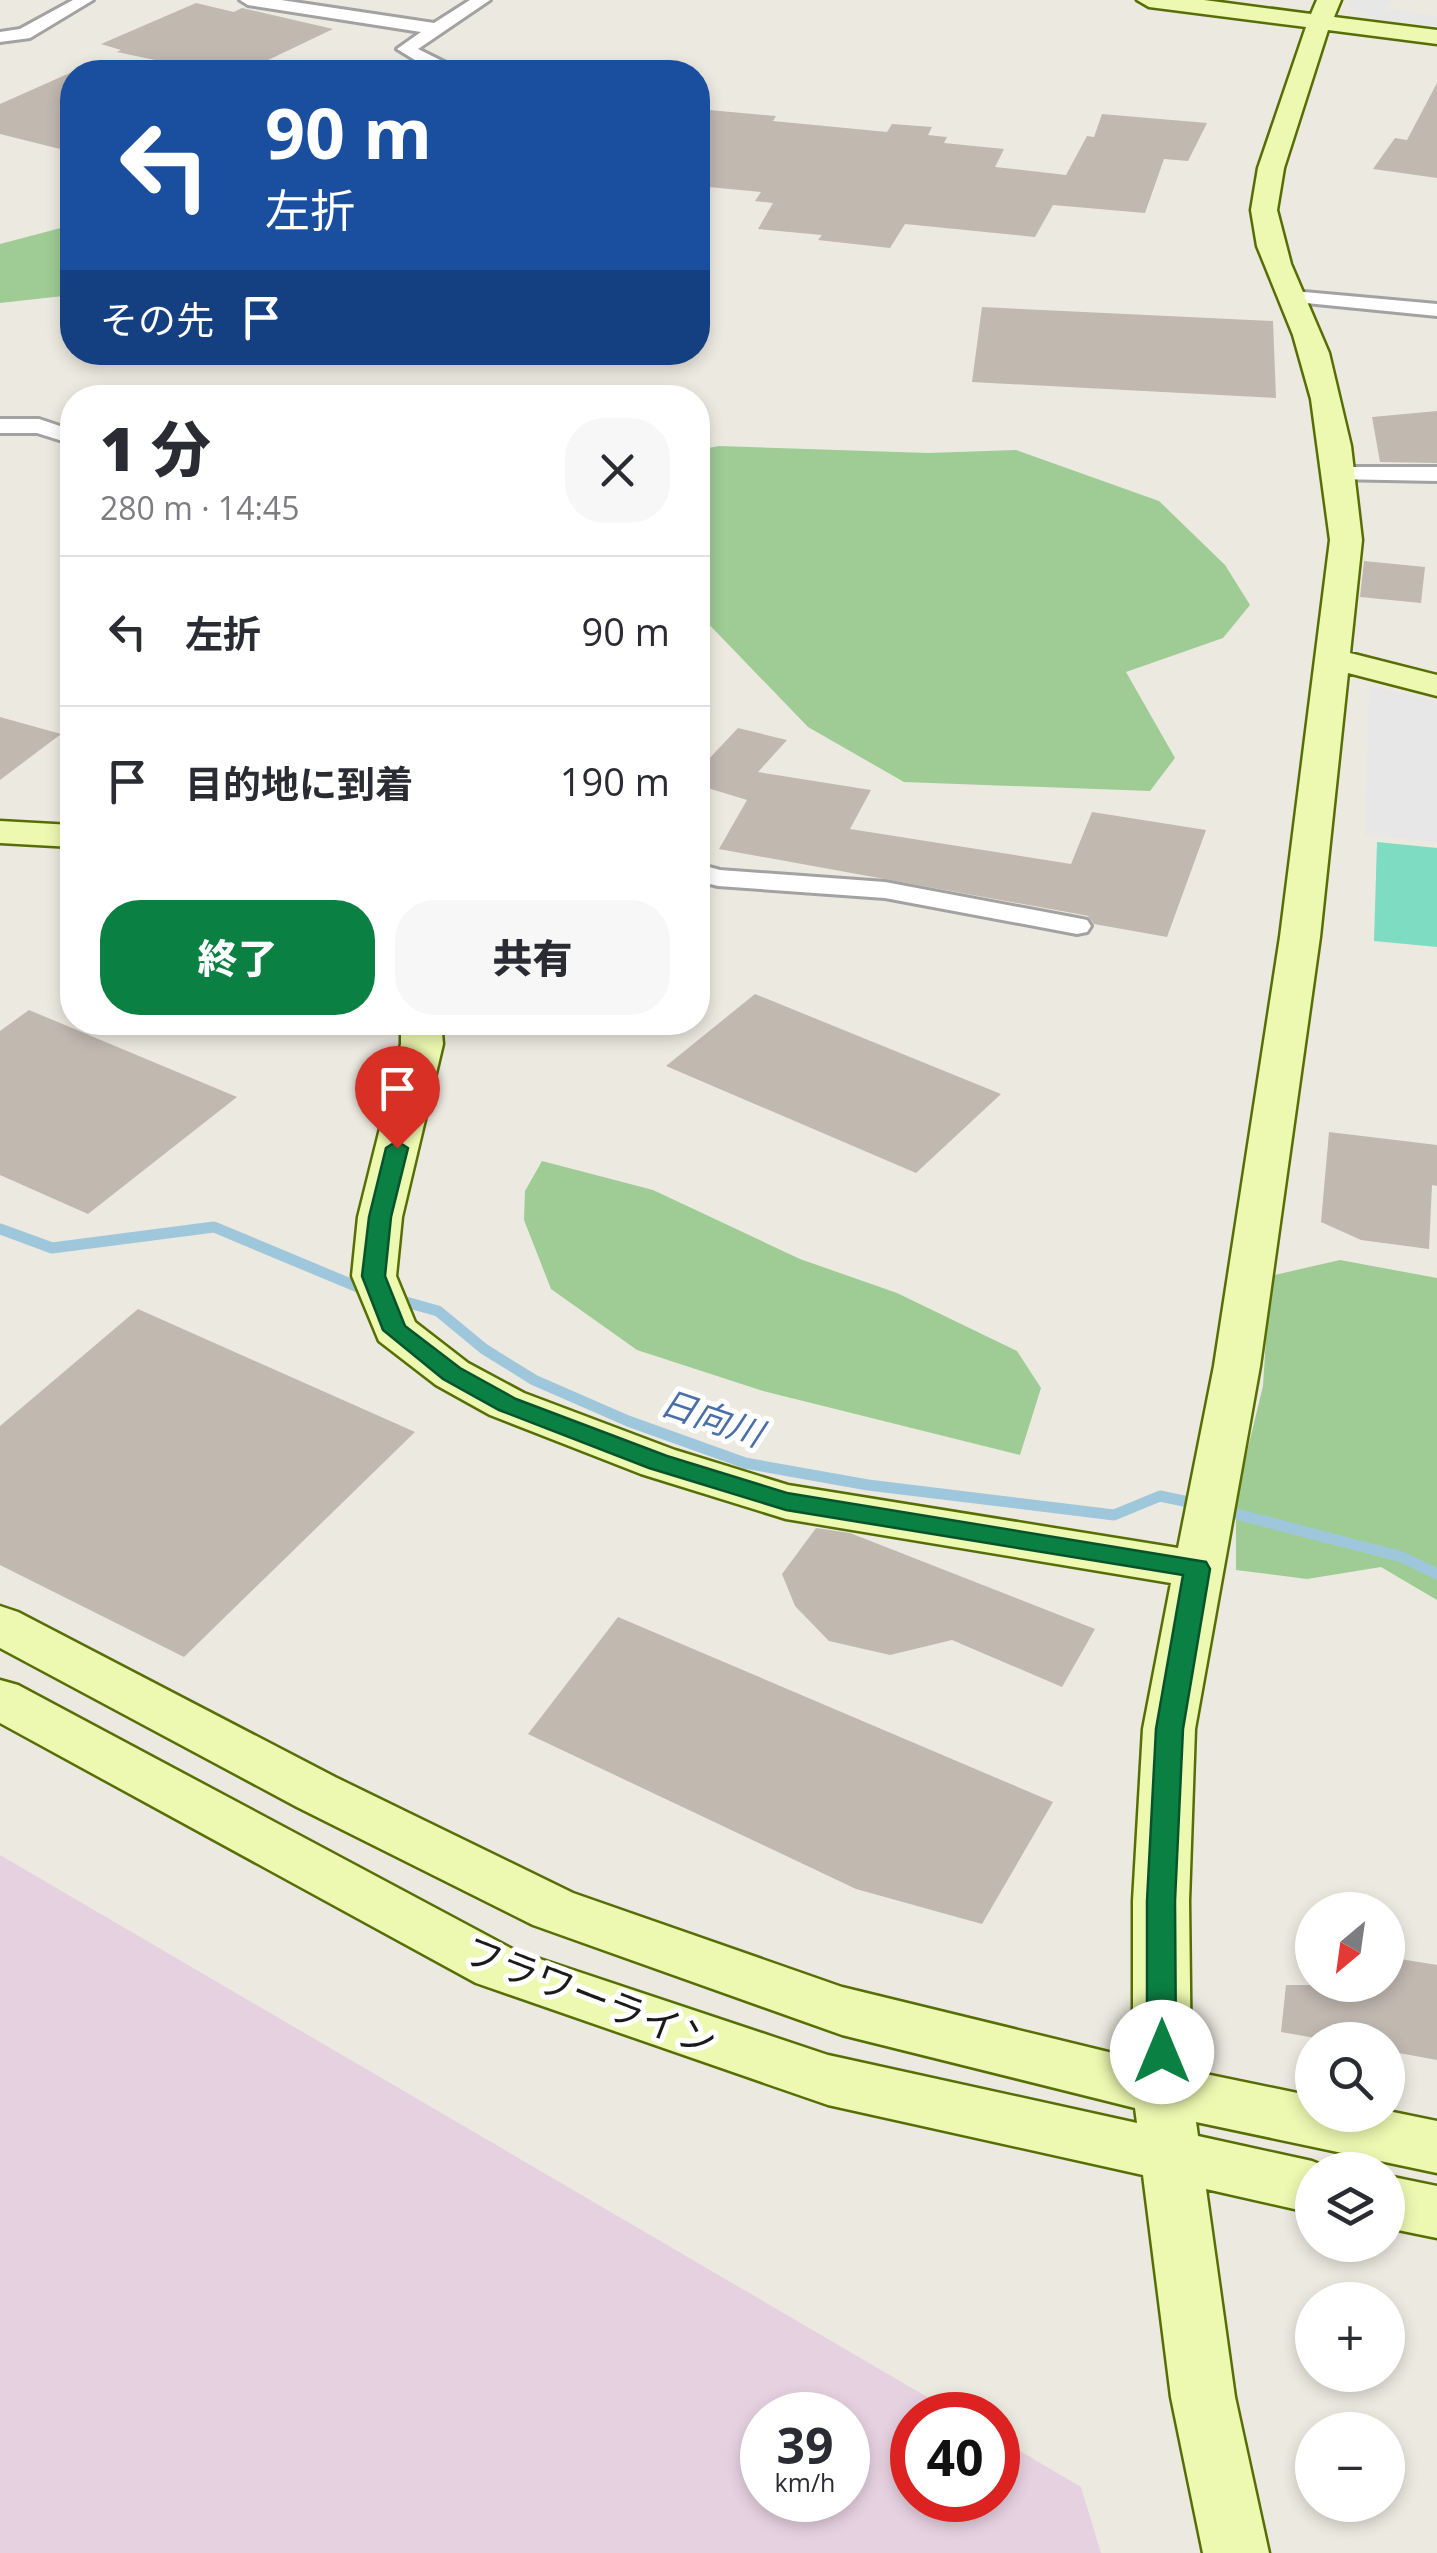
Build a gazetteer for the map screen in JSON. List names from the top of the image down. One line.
{"streets":{"street":["フラワーライン"]},"water":["日向川"],"north":"bottom left","page":{"turn":["90 m","左折"],"then":"その先","heading":["1 分","280 m · 14:45"],"list":[{"name":"左折","value":"90 m"},{"name":"目的地に到着","value":"190 m"}],"buttons":["終了","共有"],"map_buttons":["+","−"],"speed":"39 km/h","limit":"40"}}
